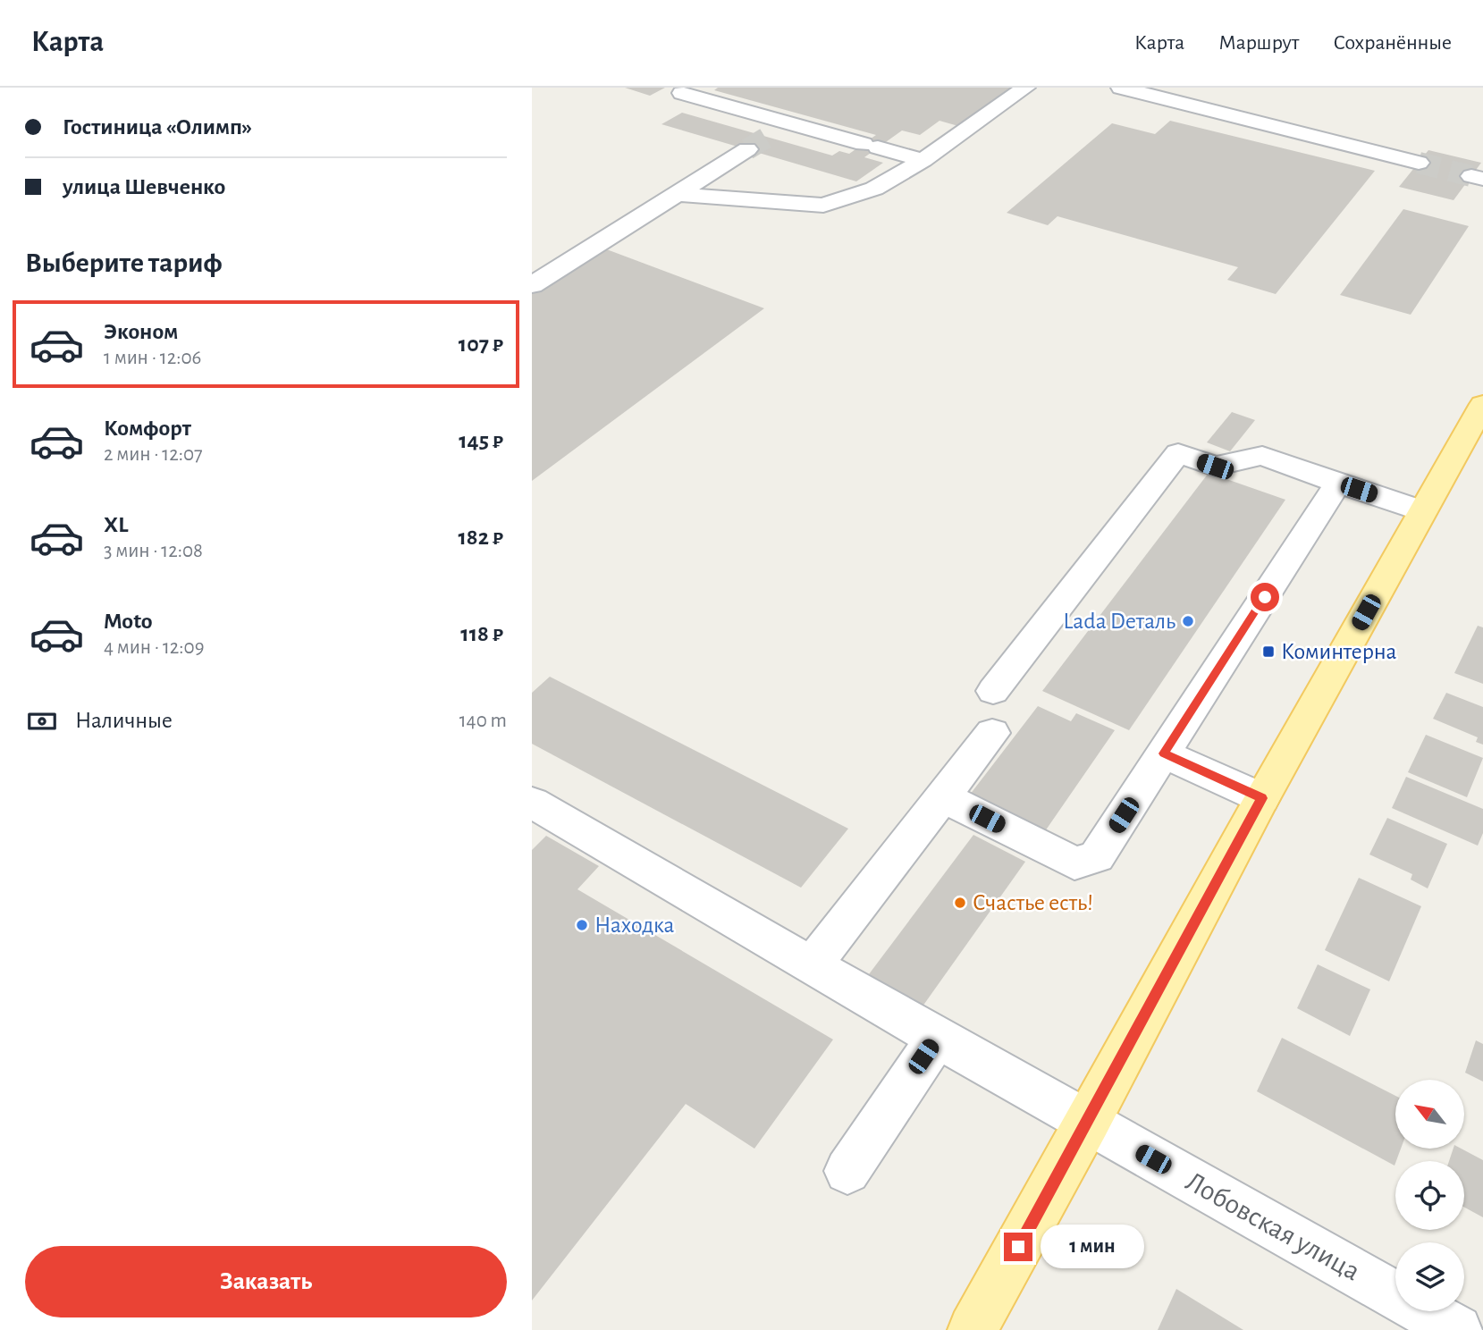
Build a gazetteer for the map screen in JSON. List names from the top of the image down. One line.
{"streets":{"street":["Лобовская улица"]},"places":{"other":["Lada Dеталь","Счастье есть!","Находка"],"transit":["Коминтерна"]},"north":"top left","page":{"header":"Карта","nav":["Карта","Маршрут","Сохранённые"],"banner":["Гостиница «Олимп»","улица Шевченко"],"heading":"Выберите тариф","list":[{"name":"Эконом","note":"1 мин · 12:06","value":"107 ₽"},{"name":"Комфорт","note":"2 мин · 12:07","value":"145 ₽"},{"name":"XL","note":"3 мин · 12:08","value":"182 ₽"},{"name":"Moto","note":"4 мин · 12:09","value":"118 ₽"}],"pay":["Наличные","140 m"],"bubble":"1 мин","buttons":"Заказать"}}
